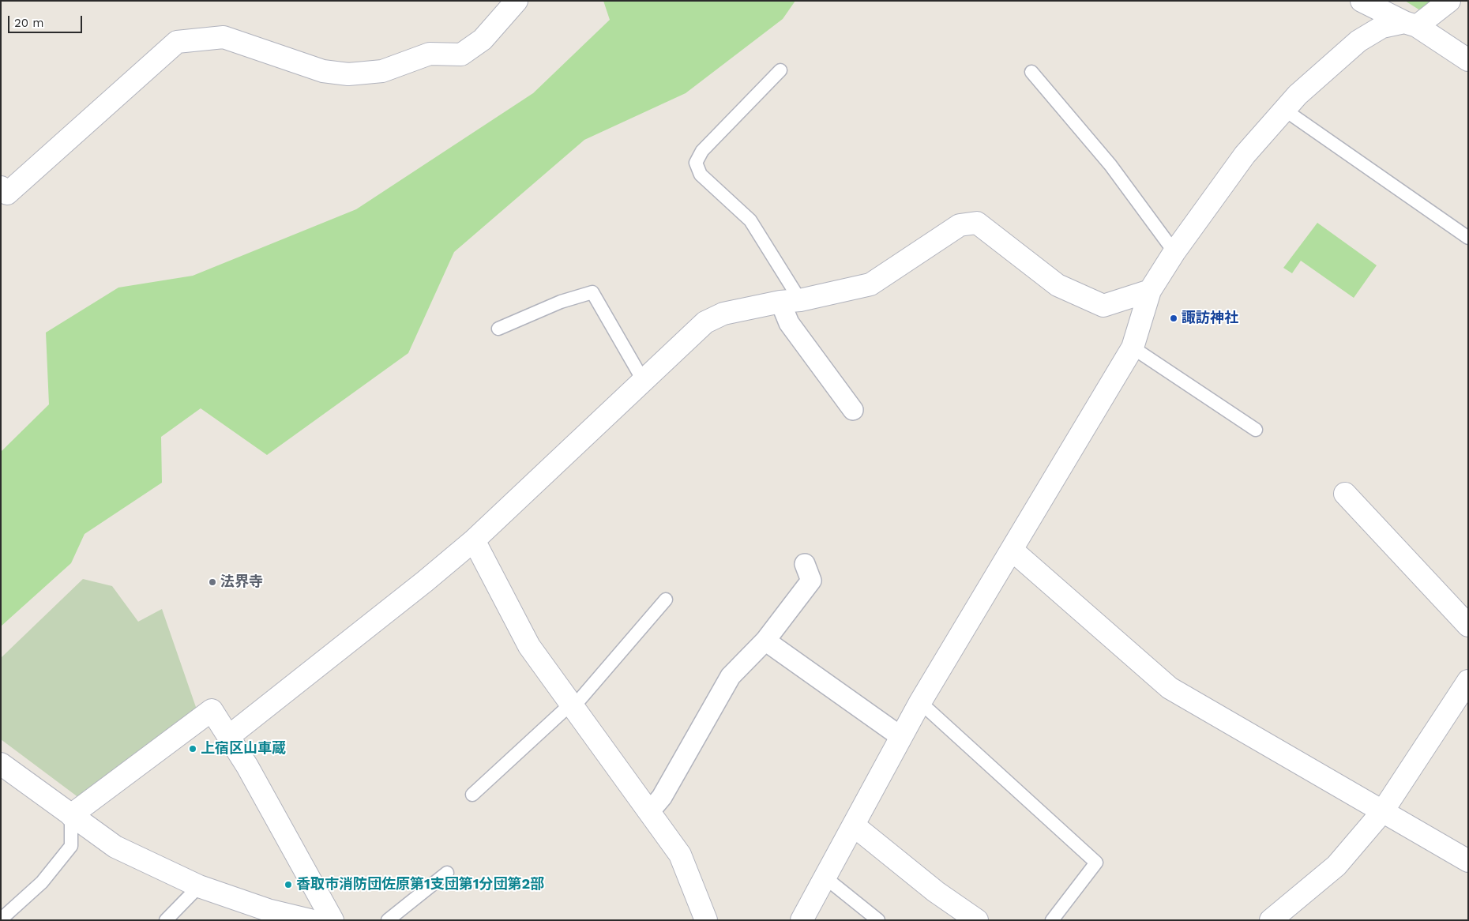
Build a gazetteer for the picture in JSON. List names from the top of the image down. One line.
{"places":["諏訪神社","法界寺","上宿区山車蔵","香取市消防団佐原第1支団第1分団第2部"],"scale_bar":"20 m"}
